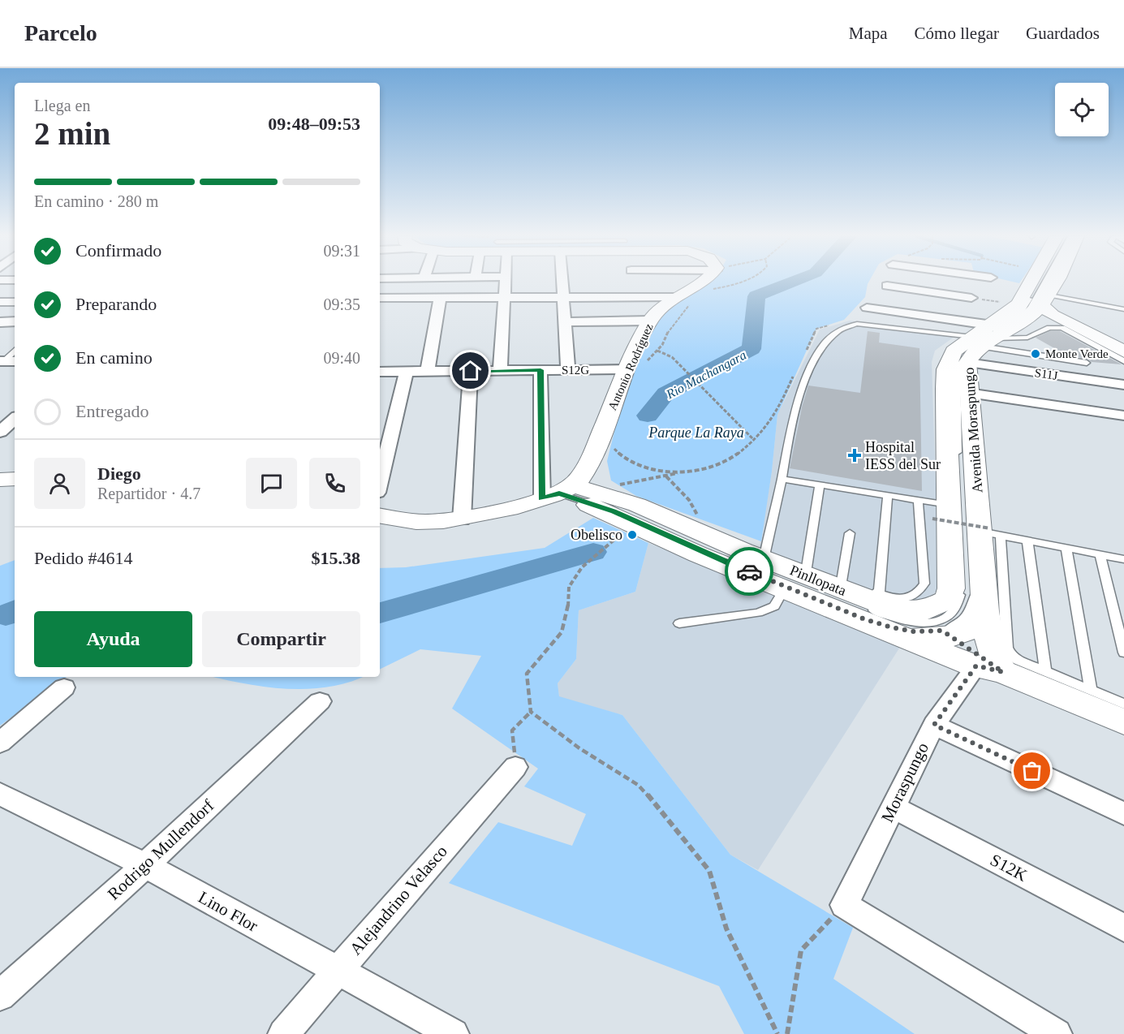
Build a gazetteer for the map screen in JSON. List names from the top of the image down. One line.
{"streets":{"street":["Antonio Rodríguez","S12G","S11J","Avenida Moraspungo","Pinllopata","Moraspungo","Rodrigo Mullendorf","S12K","Alejandrino Velasco","Lino Flor"]},"crossings":[["Antonio Rodríguez","S12G"],["Antonio Rodríguez","Pinllopata"],["S11J","Avenida Moraspungo"],["Avenida Moraspungo","Pinllopata"],["Avenida Moraspungo","Moraspungo"],["Pinllopata","Moraspungo"],["Moraspungo","S12K"],["Rodrigo Mullendorf","Lino Flor"],["Alejandrino Velasco","Lino Flor"]],"water":["Rio Machangara"],"parks":["Parque La Raya"],"places":{"other":["Monte Verde","Obelisco"],"health":["Hospital IESS del Sur"]},"page":{"header":"Parcelo","nav":["Mapa","Cómo llegar","Guardados"],"heading":["2 min","Llega en","09:48–09:53"],"panel":["Diego","Repartidor · 4.7","Pedido #4614","$15.38"],"bar":"En camino · 280 m","list":[["Confirmado","09:31"],["Preparando","09:35"],["En camino","09:40"],"Entregado"],"buttons":["Ayuda","Compartir"]}}
